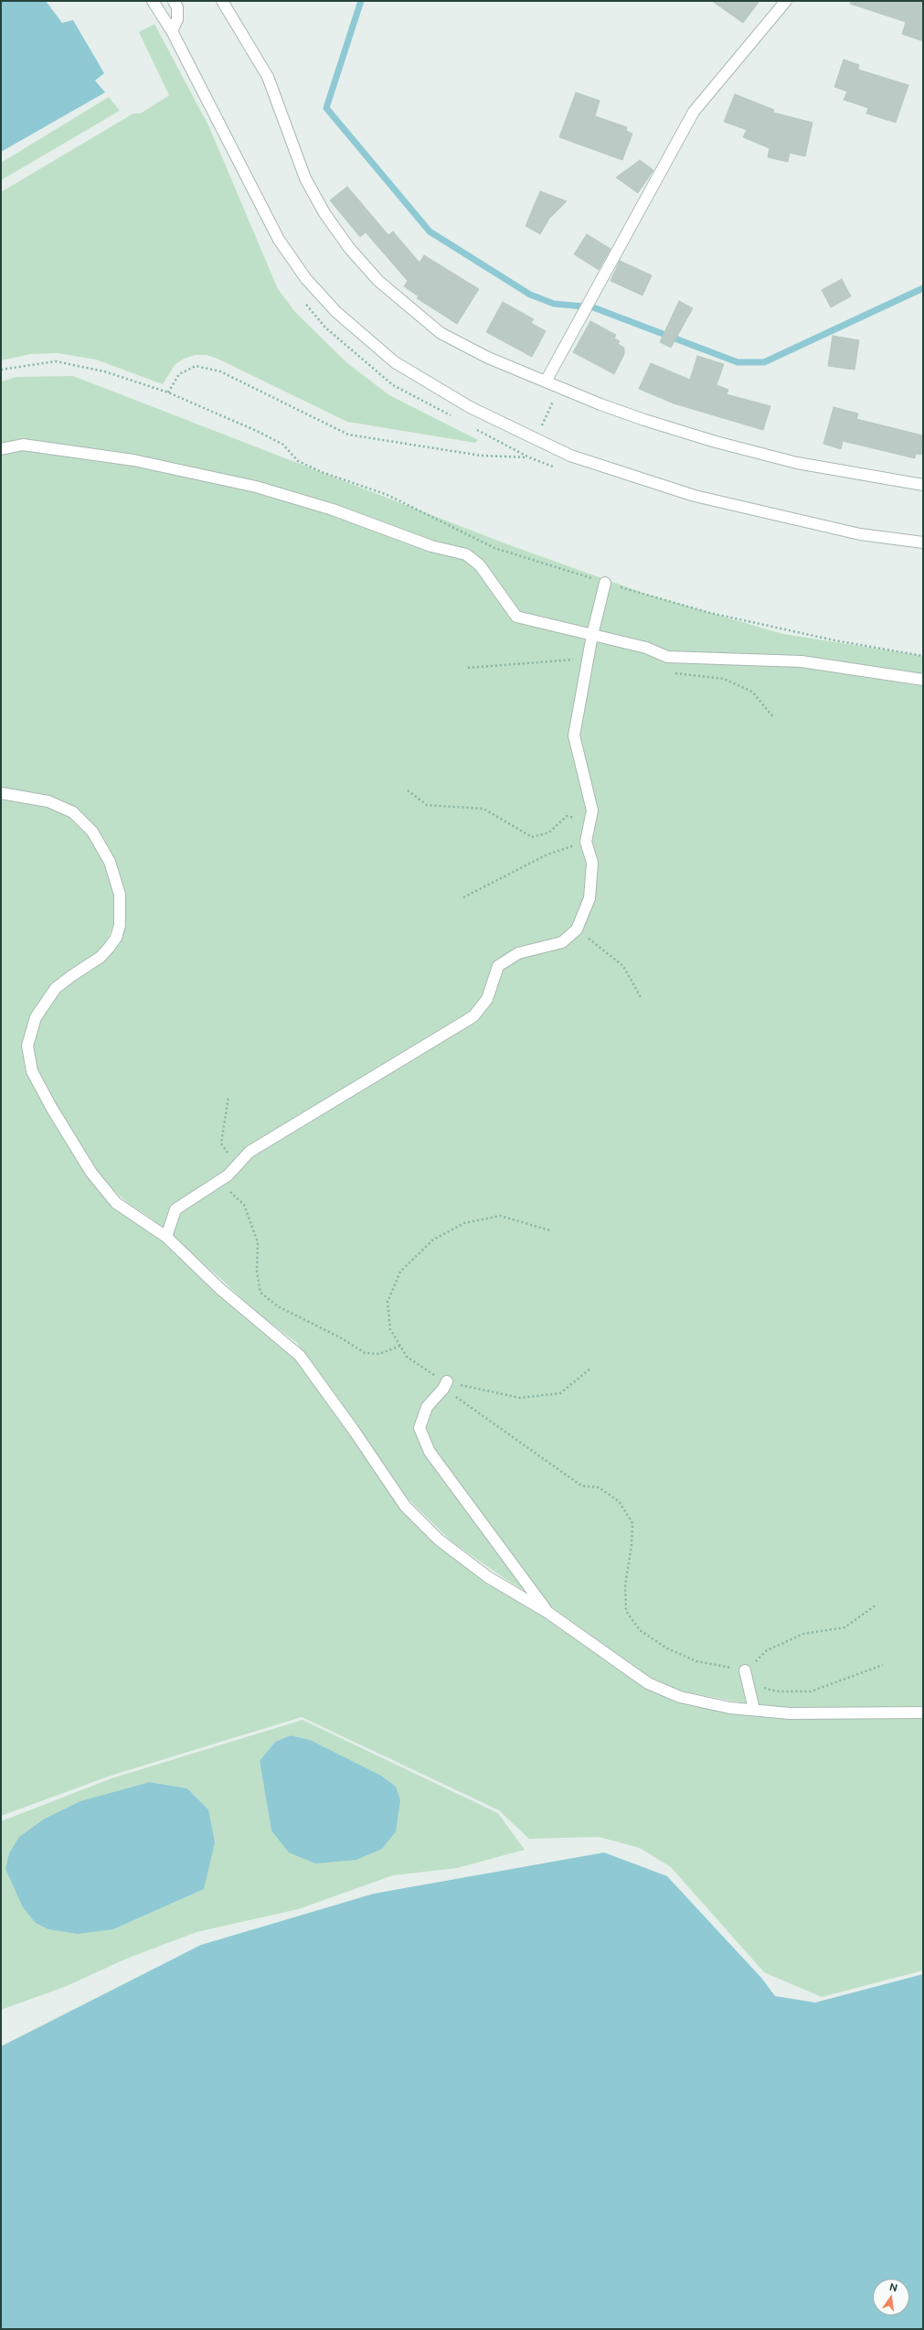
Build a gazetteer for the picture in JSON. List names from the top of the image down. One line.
{"north":"top"}
